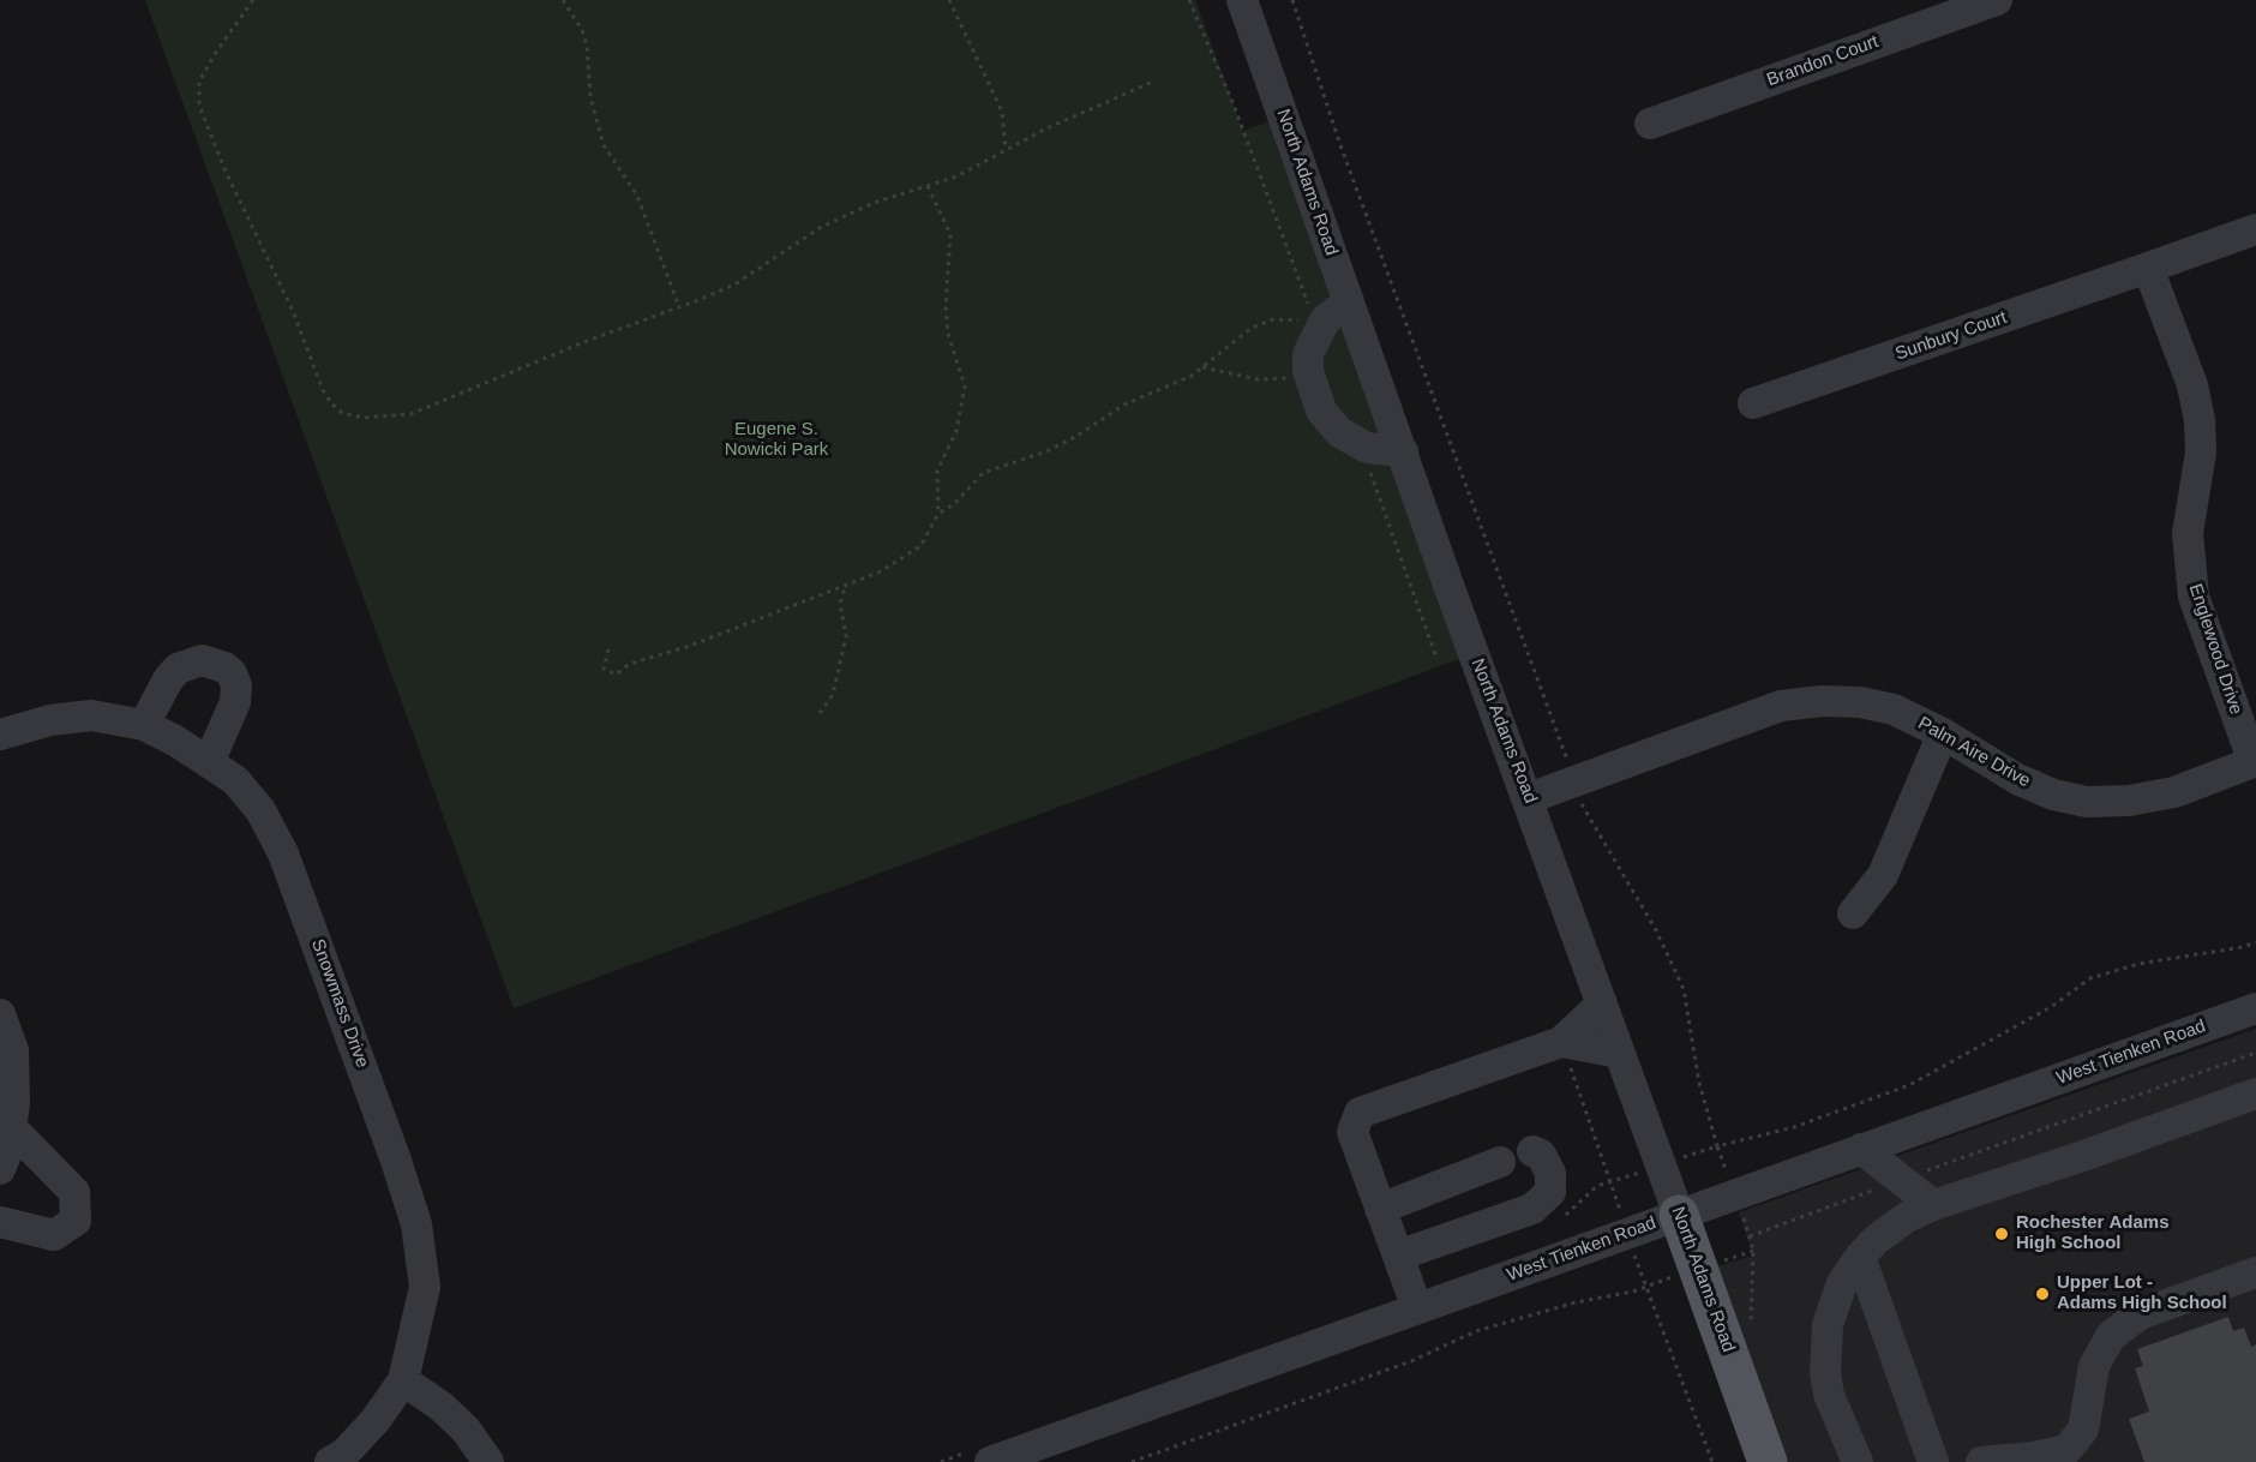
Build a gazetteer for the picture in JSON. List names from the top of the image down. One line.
{"streets":{"main road":["North Adams Road"],"street":["Brandon Court","Sunbury Court","Englewood Drive","Palm Aire Drive","Snowmass Drive","West Tienken Road"]},"crossings":[["North Adams Road","Palm Aire Drive"],["North Adams Road","West Tienken Road"],["Sunbury Court","Englewood Drive"],["Englewood Drive","Palm Aire Drive"]],"parks":["Eugene S. Nowicki Park"],"places":["Rochester Adams High School","Upper Lot - Adams High School"]}
